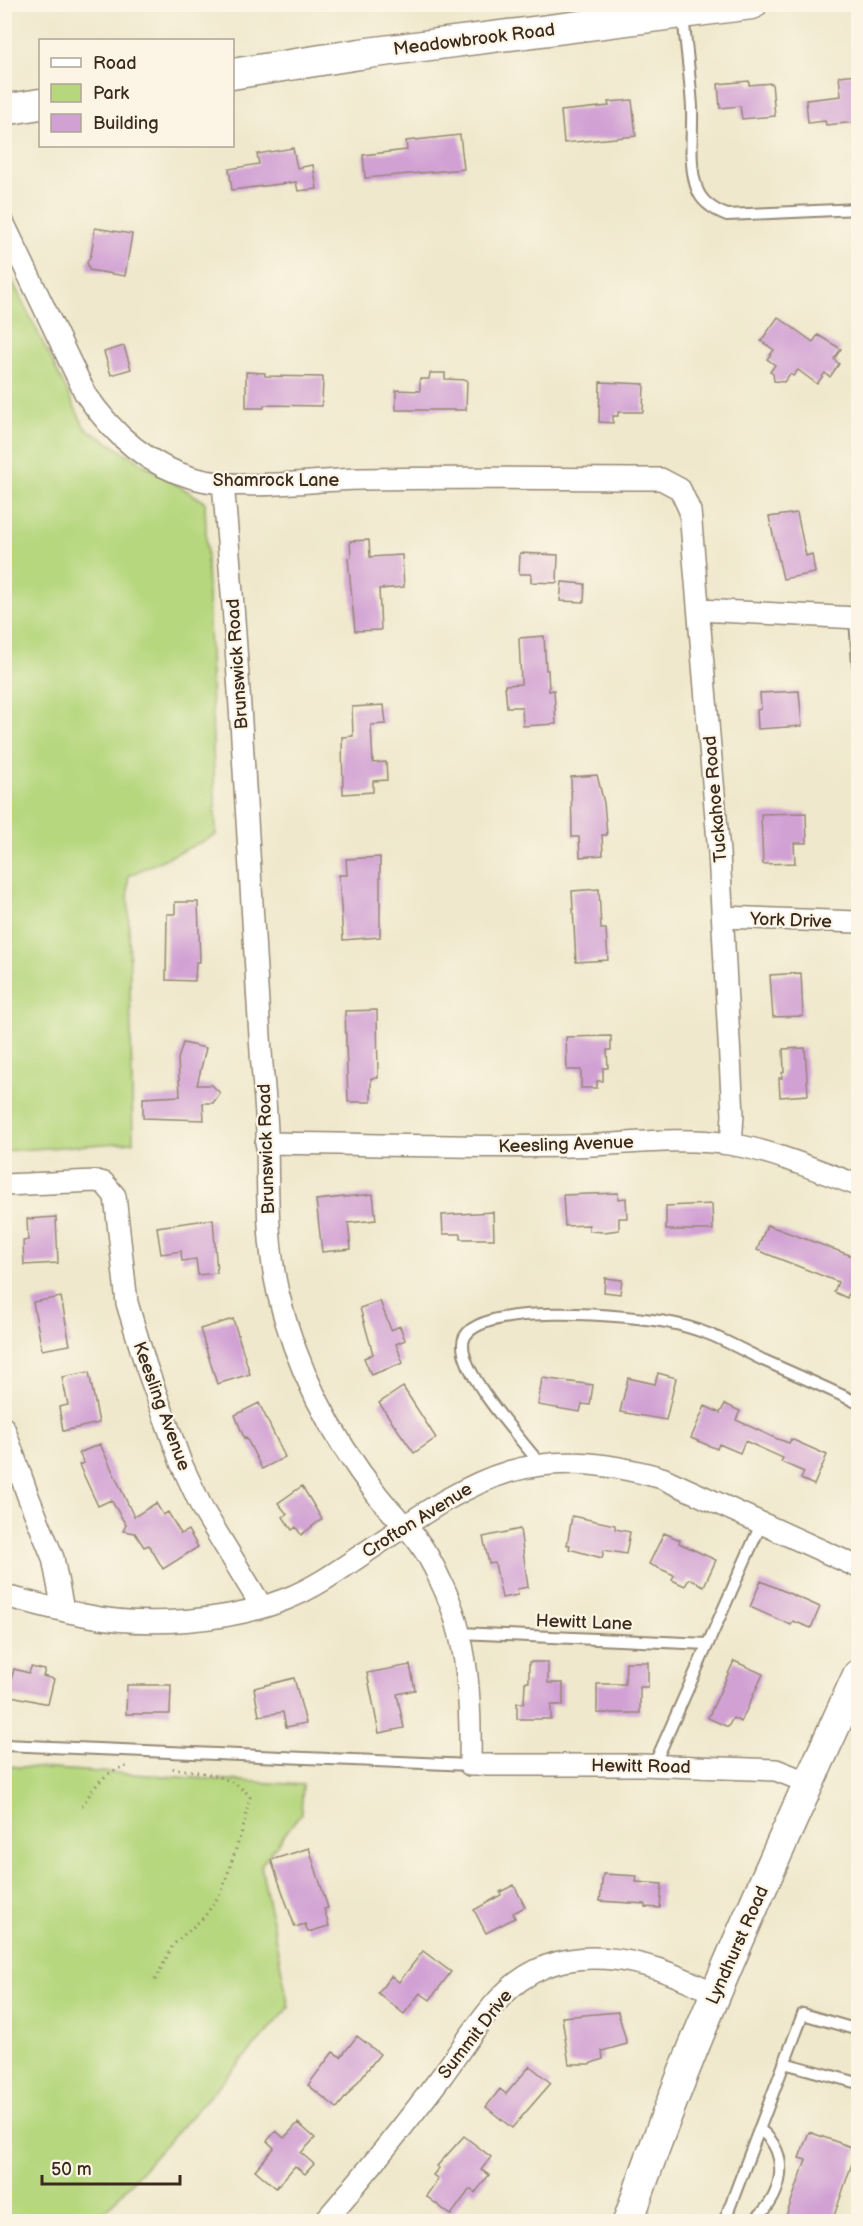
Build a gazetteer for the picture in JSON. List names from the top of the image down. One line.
{"streets":{"main road":["Meadowbrook Road","Lyndhurst Road"],"street":["Shamrock Lane","Brunswick Road","Tuckahoe Road","York Drive","Keesling Avenue","Crofton Avenue","Hewitt Road","Summit Drive"],"lane":["Hewitt Lane"]},"crossings":[["Shamrock Lane","Brunswick Road"],["Shamrock Lane","Tuckahoe Road"],["Brunswick Road","Keesling Avenue"],["Brunswick Road","Crofton Avenue"],["Brunswick Road","Hewitt Lane"],["Brunswick Road","Hewitt Road"],["Tuckahoe Road","York Drive"],["Tuckahoe Road","Keesling Avenue"],["Keesling Avenue","Crofton Avenue"],["Hewitt Road","Lyndhurst Road"],["Lyndhurst Road","Summit Drive"]],"legend":["Road","Park","Building"],"scale_bar":"50 m"}
